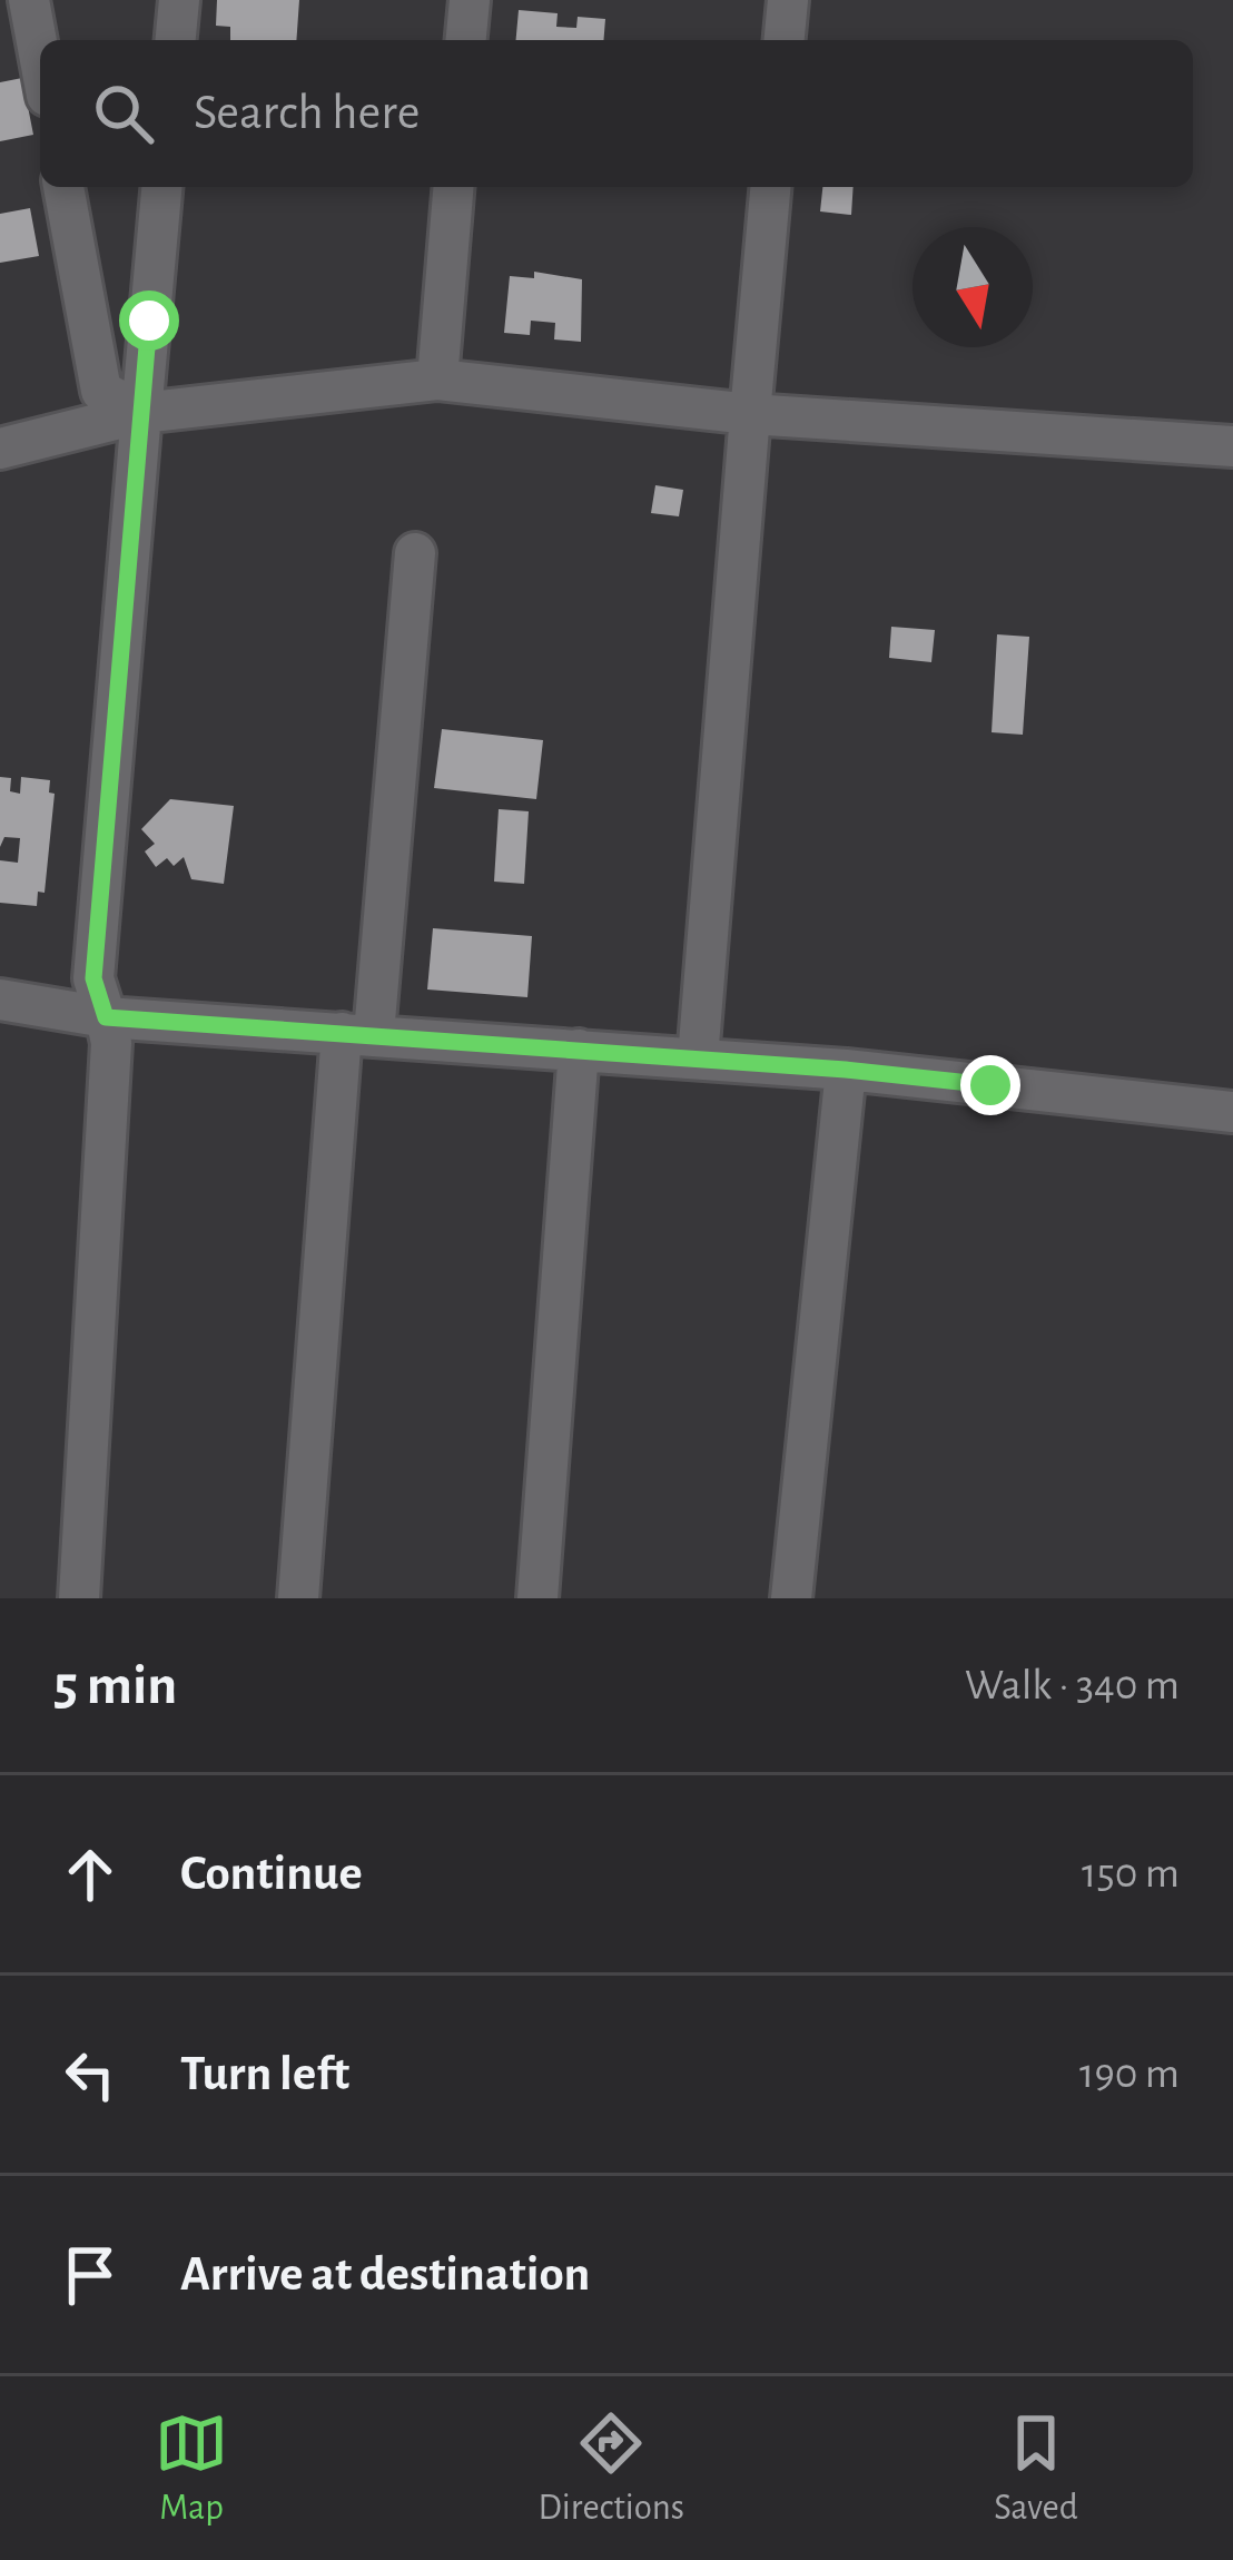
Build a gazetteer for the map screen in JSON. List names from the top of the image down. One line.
{"north":"bottom","page":{"search":"Search here","heading":["5 min","Walk · 340 m"],"list":[["Continue","150 m"],["Turn left","190 m"],"Arrive at destination"],"nav":["Map","Directions","Saved"]}}
